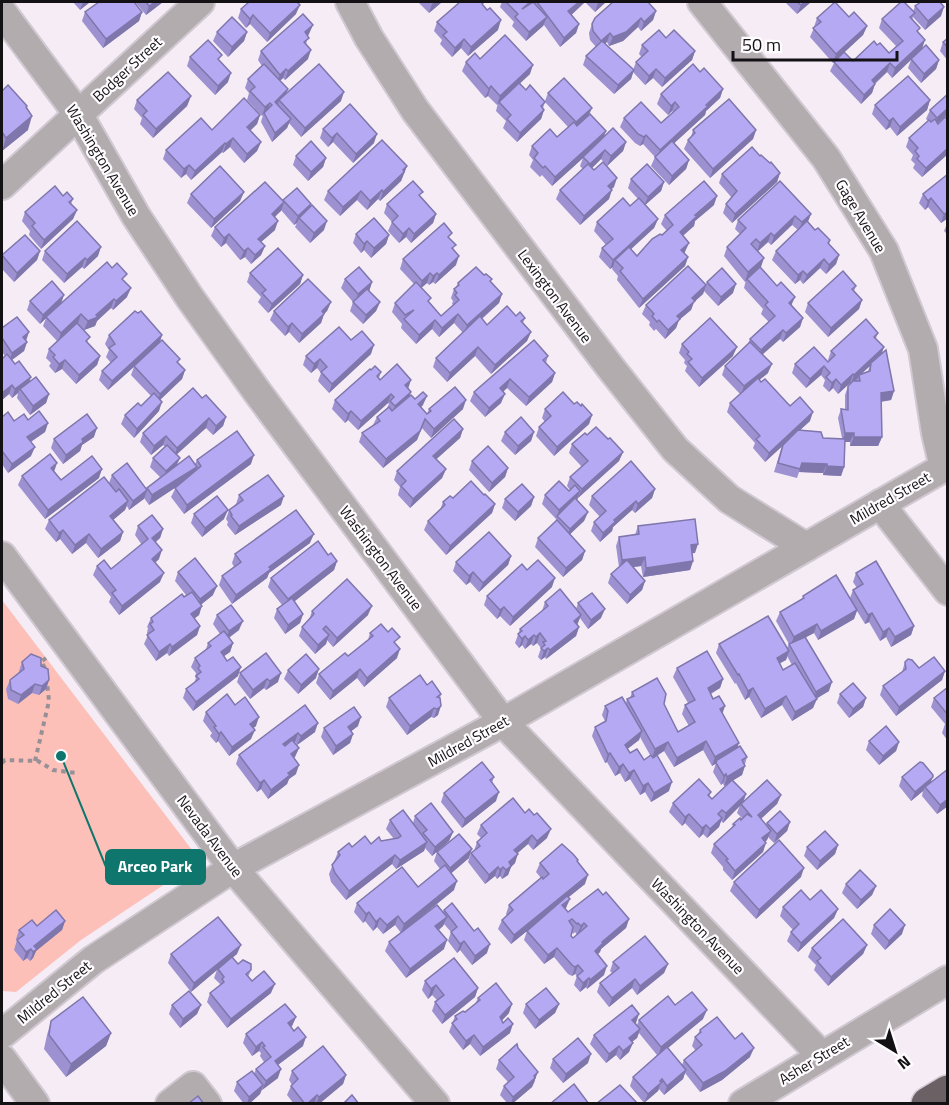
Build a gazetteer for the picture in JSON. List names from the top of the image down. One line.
{"streets":{"street":["Bodger Street","Washington Avenue","Gage Avenue","Lexington Avenue","Mildred Street","Nevada Avenue","Asher Street"]},"crossings":[["Bodger Street","Washington Avenue"],["Washington Avenue","Mildred Street"],["Washington Avenue","Asher Street"],["Gage Avenue","Mildred Street"],["Lexington Avenue","Mildred Street"],["Mildred Street","Nevada Avenue"]],"places":["Arceo Park"],"scale_bar":"50 m","north":"bottom right"}
